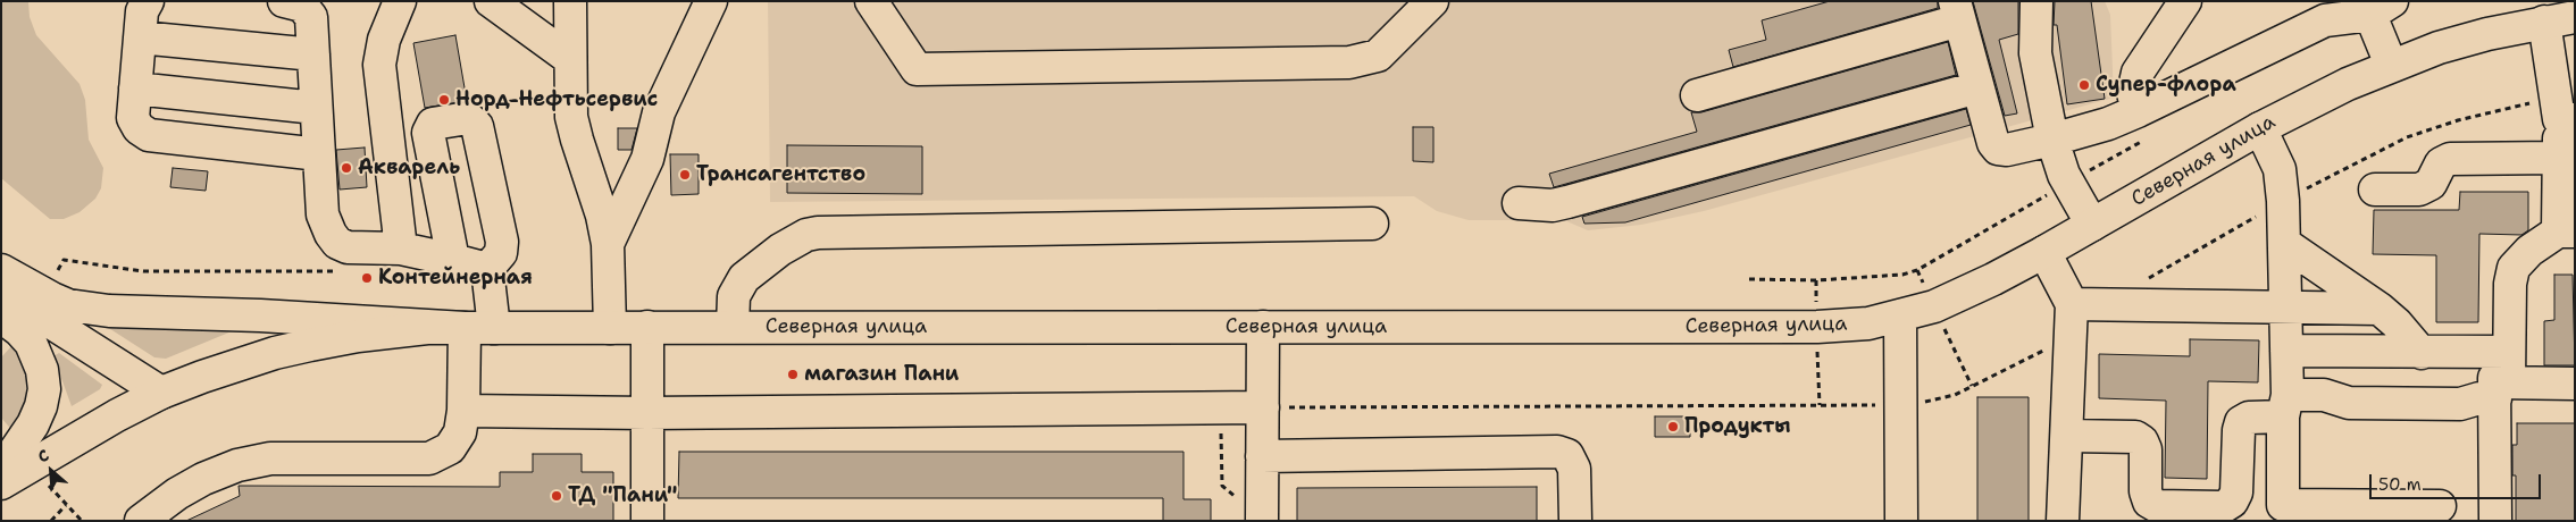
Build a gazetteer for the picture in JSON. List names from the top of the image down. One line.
{"streets":{"main road":["Северная улица"]},"places":["Супер-флора","Норд-Нефтьсервис","Акварель","Трансагентство","Контейнерная","магазин Пани","Продукты","ТД \"Пани\""],"scale_bar":"50 m","north":"top left"}
